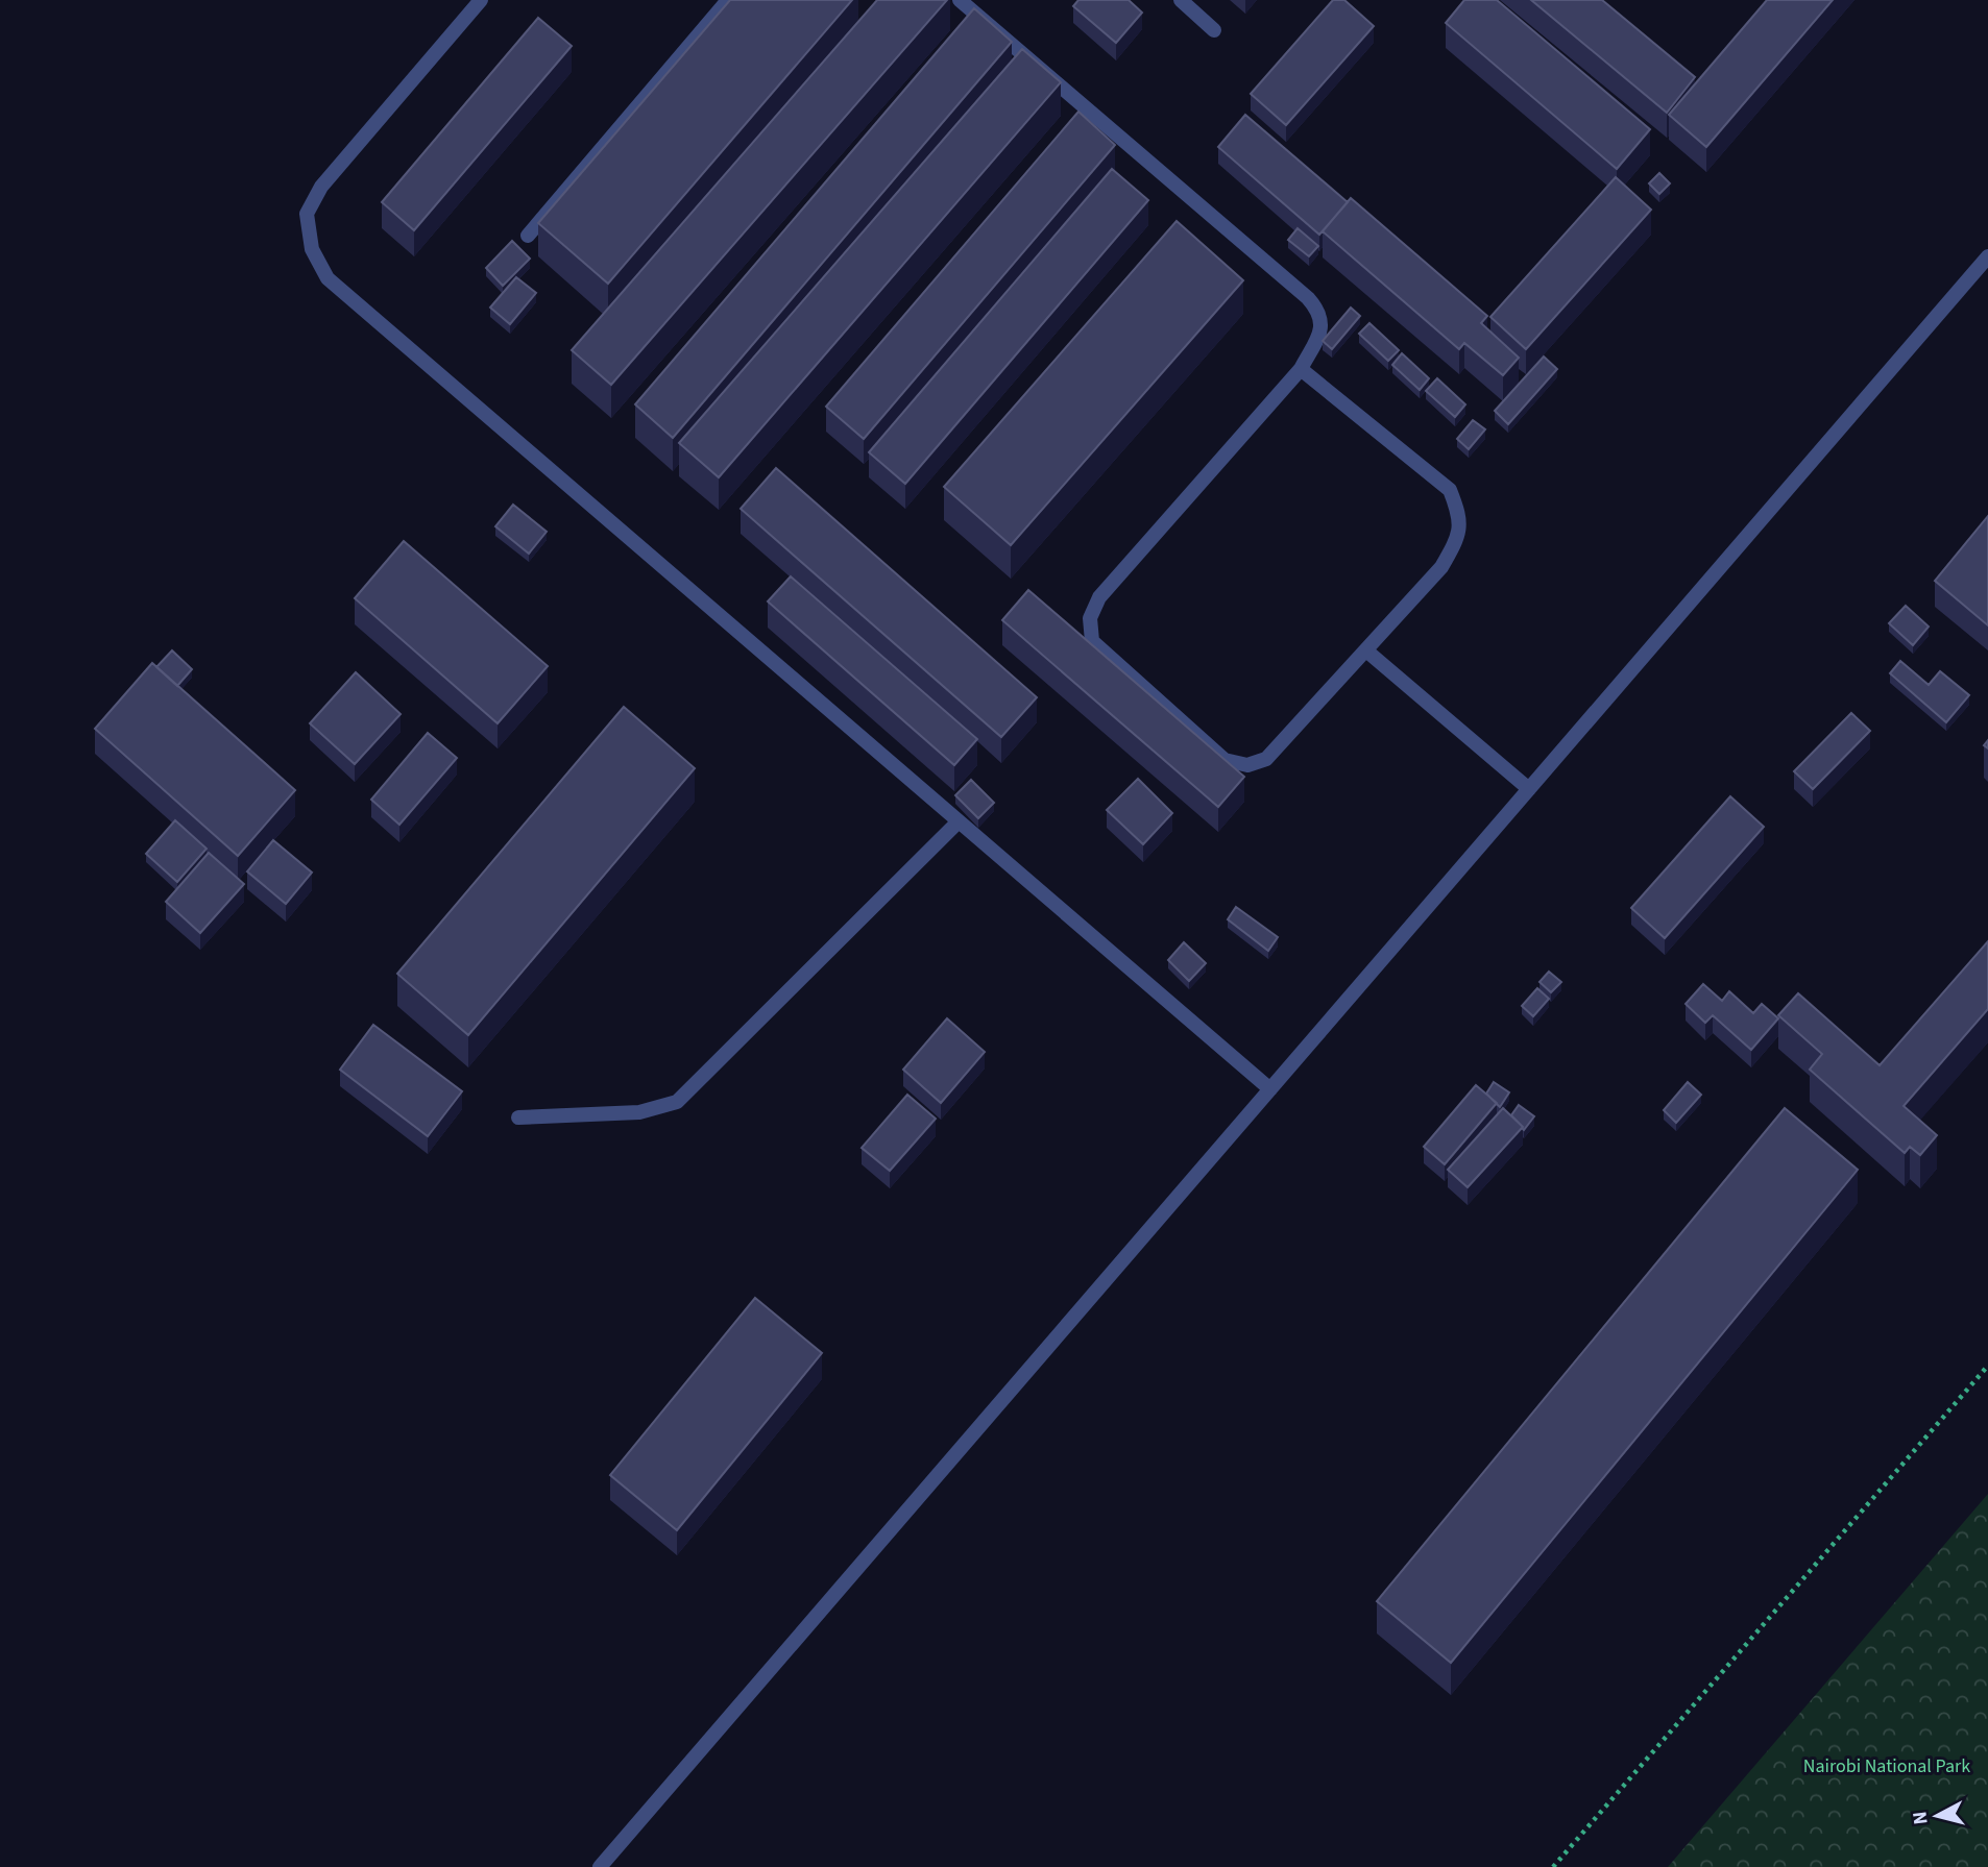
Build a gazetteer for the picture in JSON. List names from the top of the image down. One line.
{"parks":["Nairobi National Park"],"north":"left"}
